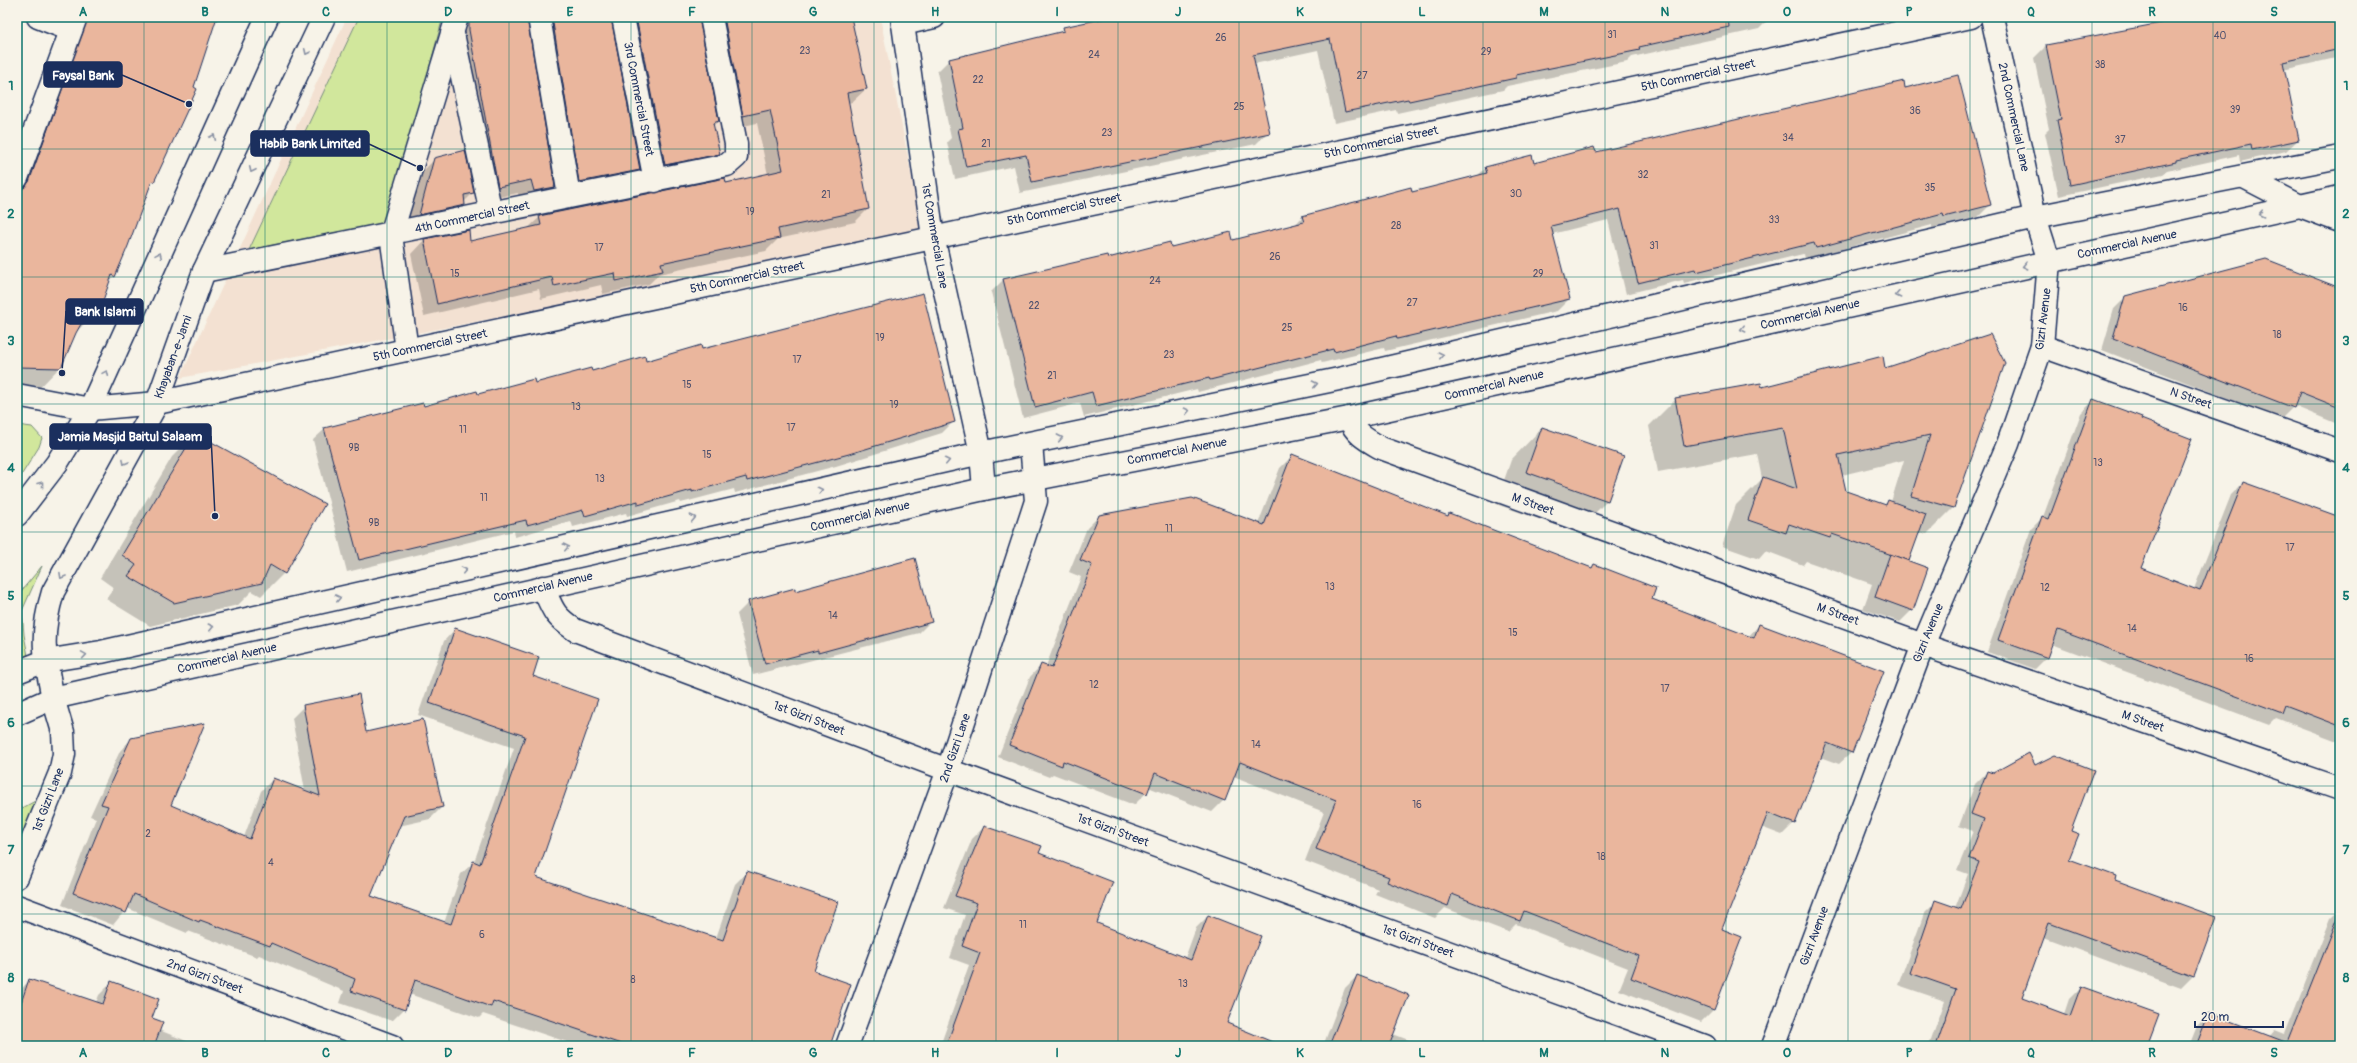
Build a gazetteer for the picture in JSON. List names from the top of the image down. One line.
{"streets":{"street":["5th Commercial Street","3rd Commercial Street","2nd Commercial Lane","4th Commercial Street","1st Commercial Lane","Commercial Avenue","Gizri Avenue","Khayaban-e-Jami","N Street","M Street","1st Gizri Street","2nd Gizri Lane","1st Gizri Lane","2nd Gizri Street"]},"crossings":[["5th Commercial Street","1st Commercial Lane"],["5th Commercial Street","Khayaban-e-Jami"],["3rd Commercial Street","4th Commercial Street"],["2nd Commercial Lane","Gizri Avenue"],["4th Commercial Street","Khayaban-e-Jami"],["1st Commercial Lane","Commercial Avenue"],["Commercial Avenue","Gizri Avenue"],["Commercial Avenue","Khayaban-e-Jami"],["Commercial Avenue","M Street"],["Commercial Avenue","1st Gizri Street"],["Commercial Avenue","2nd Gizri Lane"],["Commercial Avenue","1st Gizri Lane"],["Gizri Avenue","N Street"],["Gizri Avenue","M Street"],["Khayaban-e-Jami","1st Gizri Lane"],["1st Gizri Street","2nd Gizri Lane"]],"places":["Faysal Bank","Habib Bank Limited","Bank Islami","Jamia Masjid Baitul Salaam"],"house_numbers":["31","40","26","23","29","24","38","27","22","25","39","36","23","34","37","21","32","35","30","21","19","33","28","31","17","26","15","29","24","27","22","16","25","18","19","23","17","21","15","19","13","17","11","9B","15","13","13","11","9B","11","17","13","12","14","14","15","16","12","17","14","16","2","18","4","11","6","8","13"],"scale_bar":"20 m","grid":{"columns":["A","B","C","D","E","F","G","H","I","J","K","L","M","N","O","P","Q","R","S"],"rows":["1","2","3","4","5","6","7","8"]}}
